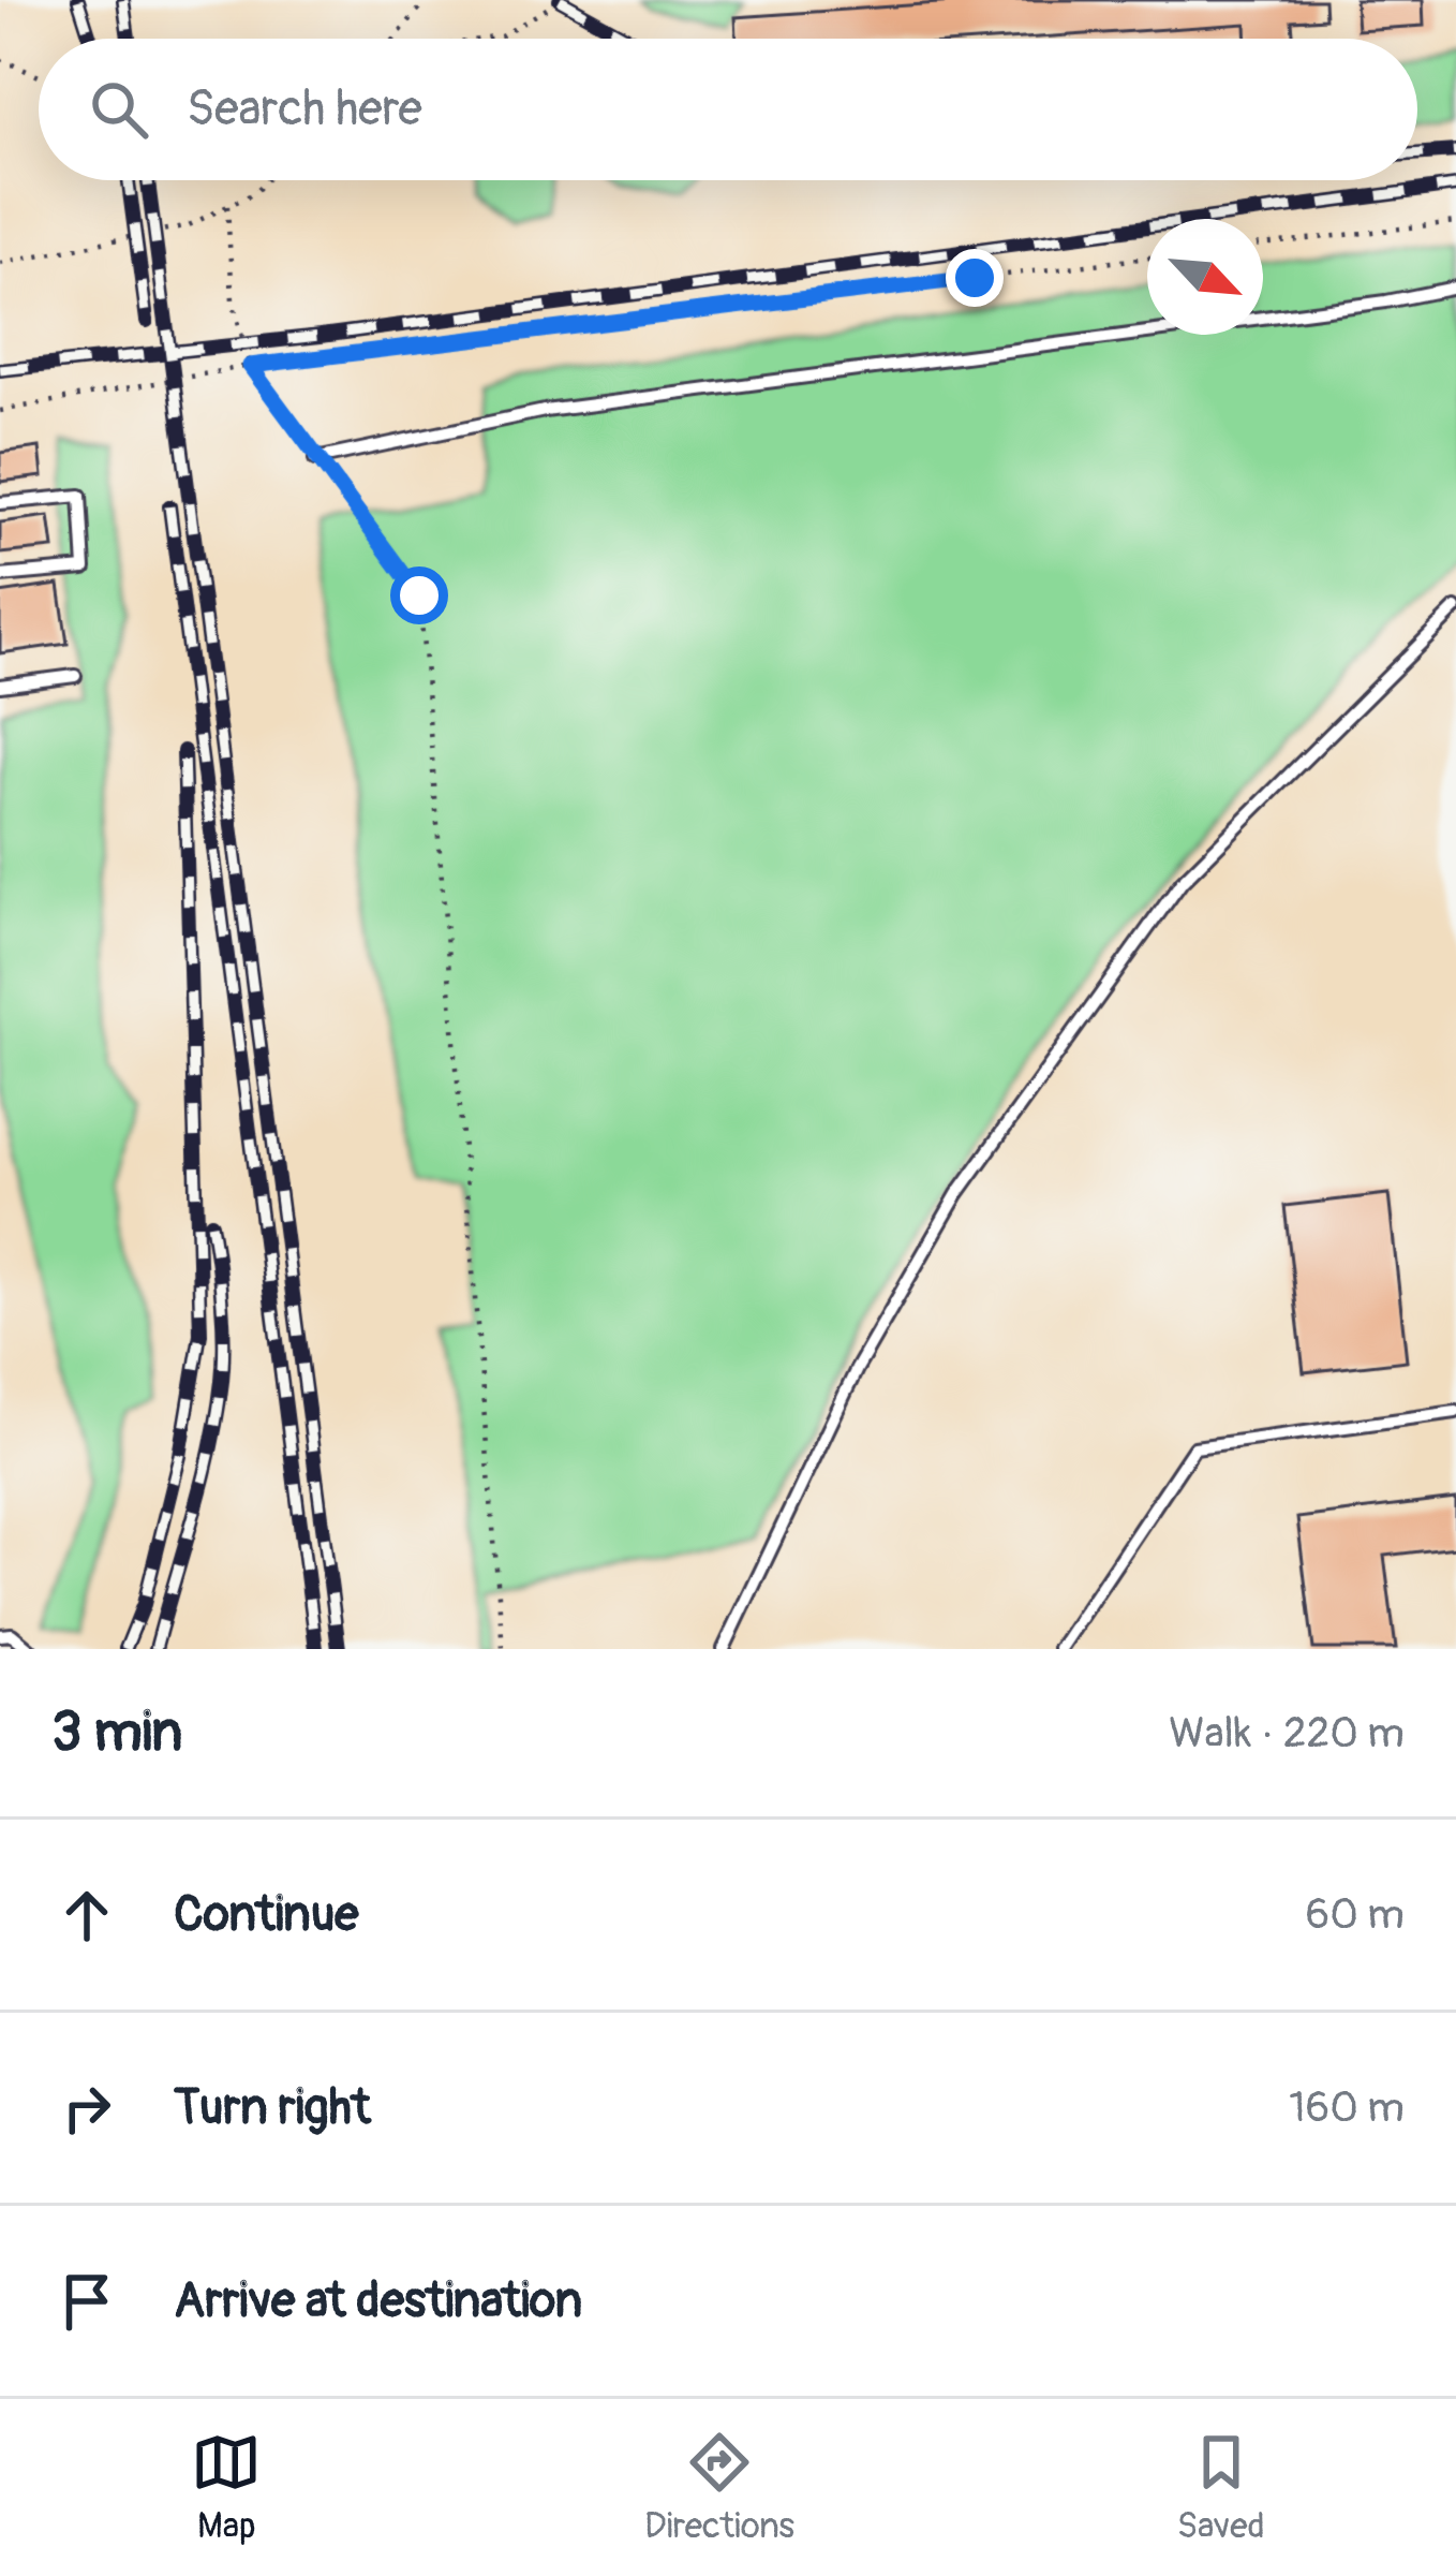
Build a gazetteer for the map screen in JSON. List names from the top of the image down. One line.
{"north":"bottom right","page":{"search":"Search here","heading":["3 min","Walk · 220 m"],"list":[["Continue","60 m"],["Turn right","160 m"],"Arrive at destination"],"nav":["Map","Directions","Saved"]}}
